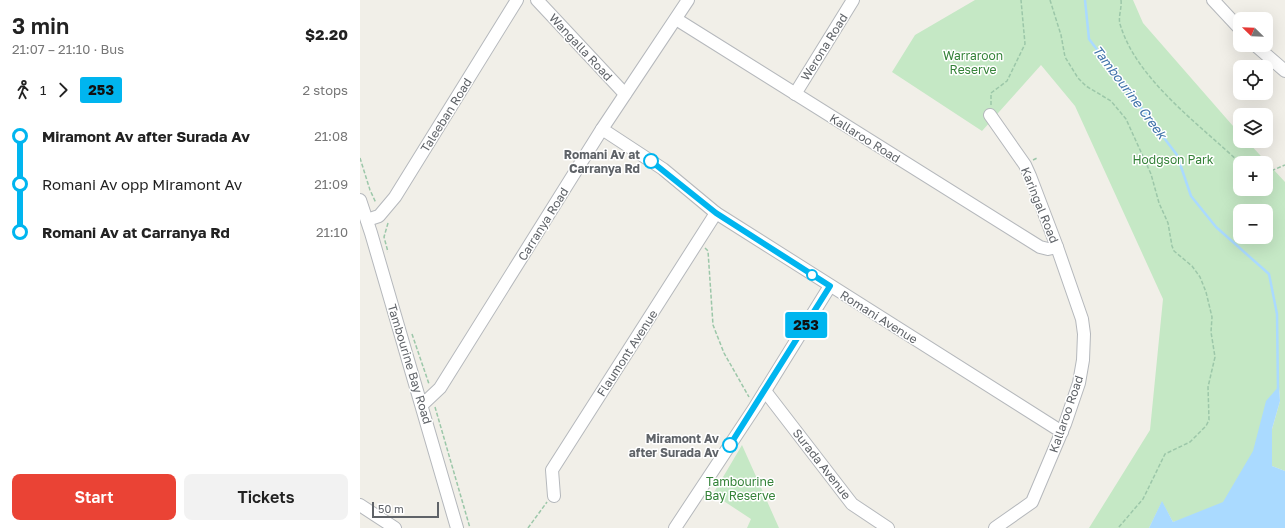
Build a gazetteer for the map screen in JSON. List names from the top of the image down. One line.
{"streets":{"street":["Wangalla Road","Werona Road","Taleeban Road","Kallaroo Road","Karingal Road","Carranya Road","Romani Avenue","Flaumont Avenue","Tambourine Bay Road","Surada Avenue"]},"crossings":[["Wangalla Road","Carranya Road"],["Werona Road","Kallaroo Road"],["Taleeban Road","Tambourine Bay Road"],["Kallaroo Road","Karingal Road"],["Kallaroo Road","Carranya Road"],["Kallaroo Road","Romani Avenue"],["Carranya Road","Romani Avenue"],["Carranya Road","Tambourine Bay Road"],["Romani Avenue","Flaumont Avenue"]],"water":["Tambourine Creek"],"parks":["Warraroon Reserve","Hodgson Park","Tambourine Bay Reserve"],"places":["Romani Av at Carranya Rd","Miramont Av after Surada Av"],"lines":["bus line 253"],"scale_bar":"50 m","north":"top left","page":{"heading":["3 min","21:07 – 21:10 · Bus","$2.20"],"on_map":"253","map_buttons":["+","−"],"legs":["1","253","2 stops"],"list":[{"name":"Miramont Av after Surada Av","value":"21:08"},{"name":"Romani Av opp Miramont Av","value":"21:09"},{"name":"Romani Av at Carranya Rd","value":"21:10"}],"buttons":["Start","Tickets"],"scale":"50 m"}}
